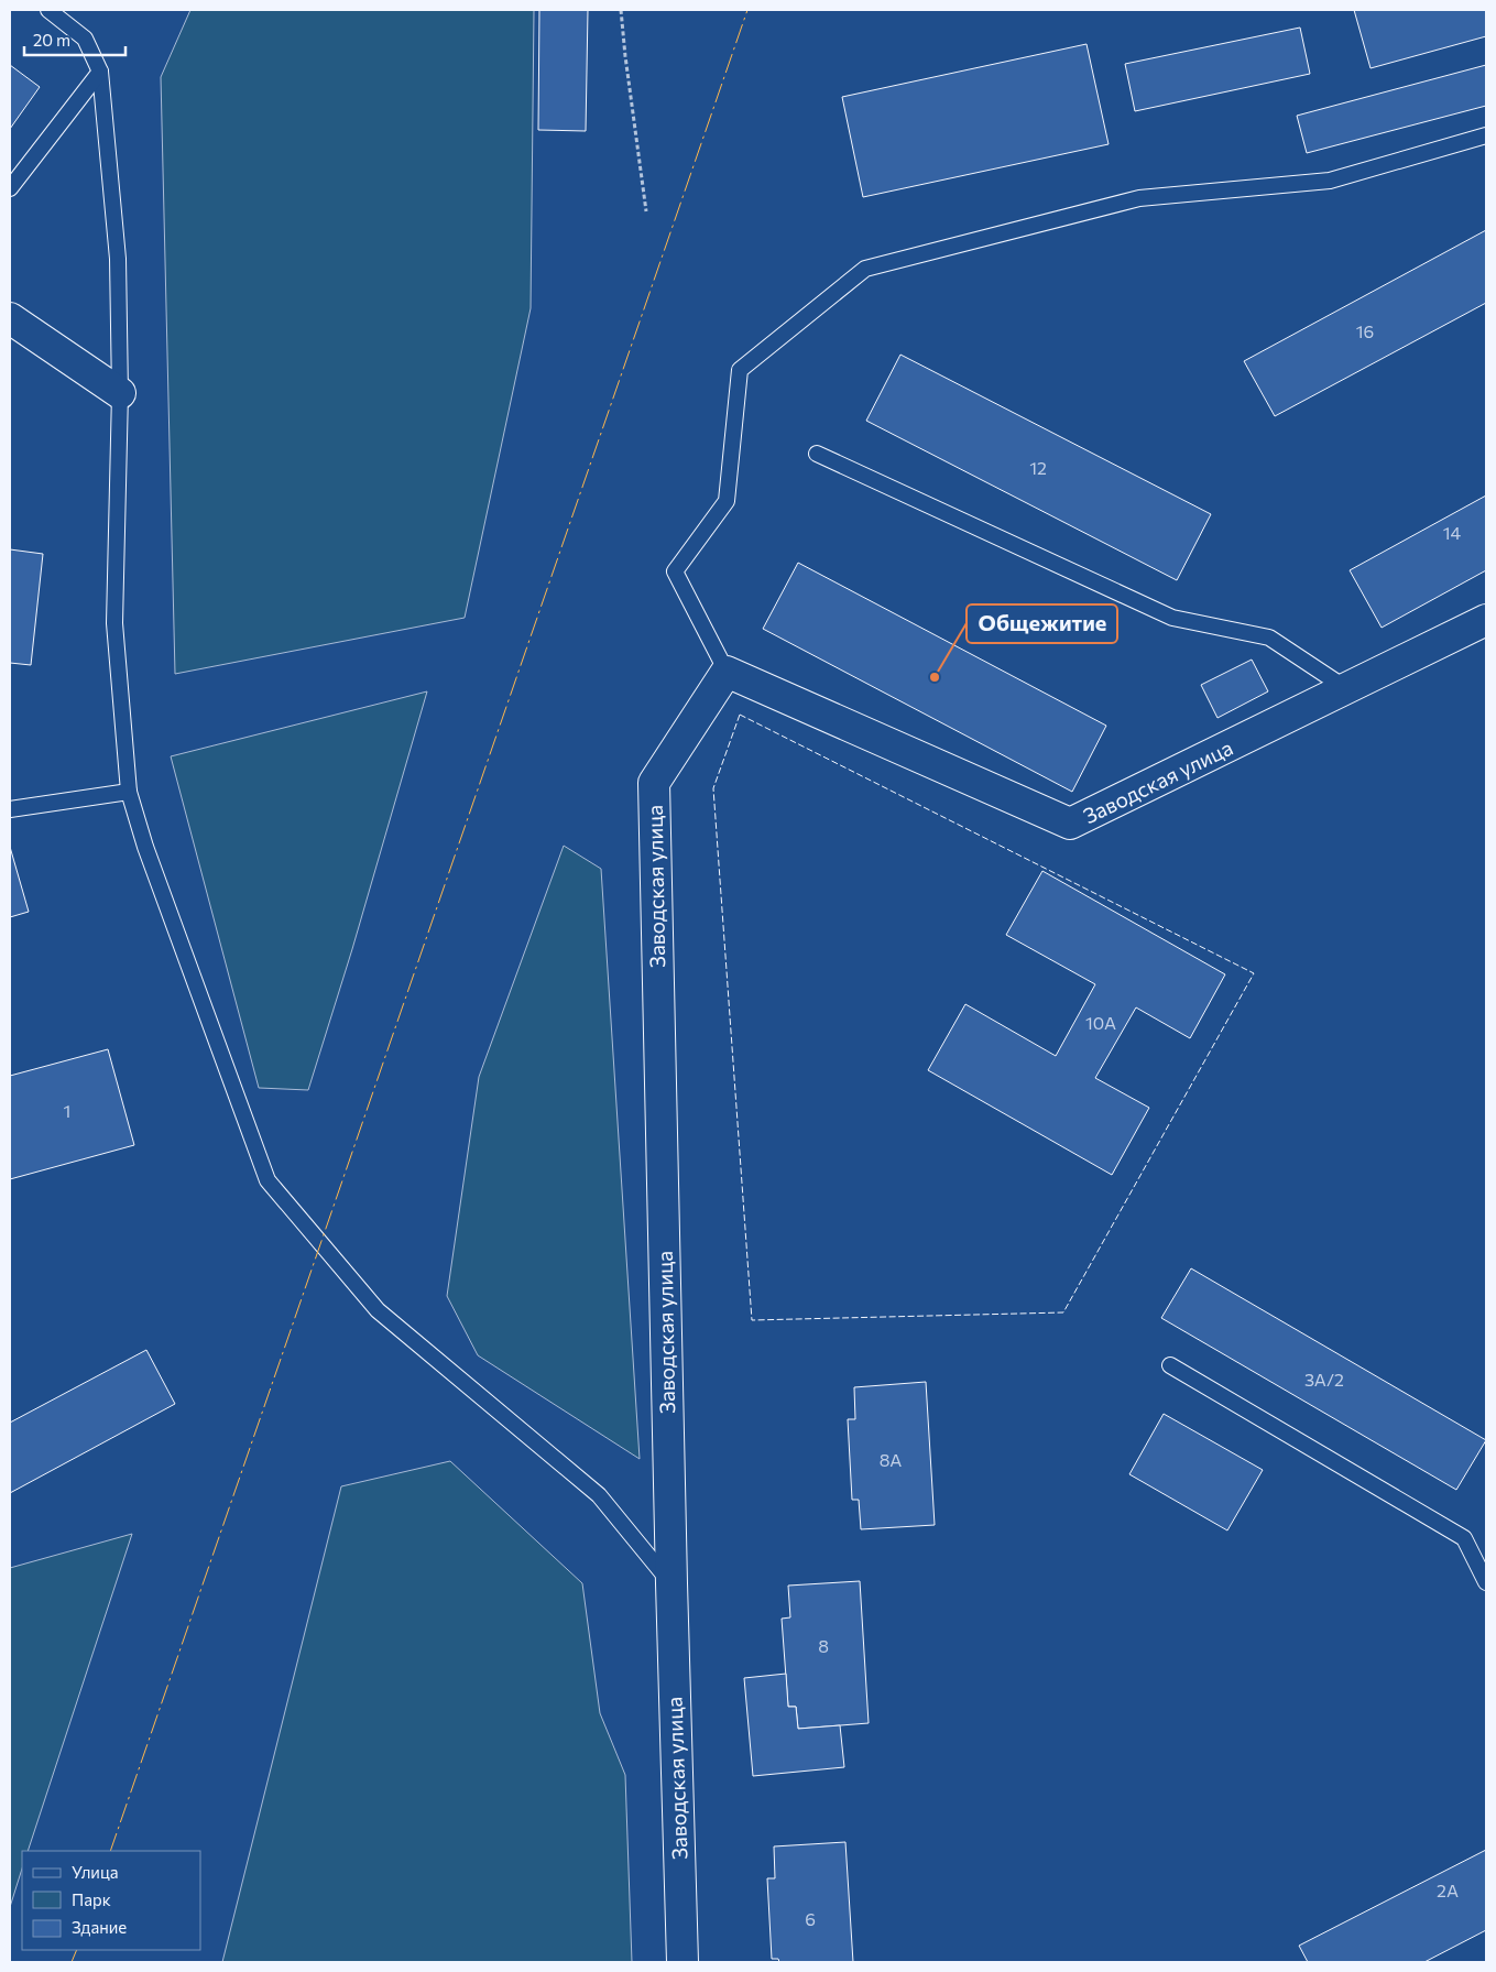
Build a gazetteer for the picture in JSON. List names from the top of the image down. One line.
{"streets":{"street":["Заводская улица"]},"places":["Общежитие"],"house_numbers":["16","12","14","10А","1","3А/2","8А","8","2А","6"],"legend":["Улица","Парк","Здание"],"scale_bar":"20 m"}
